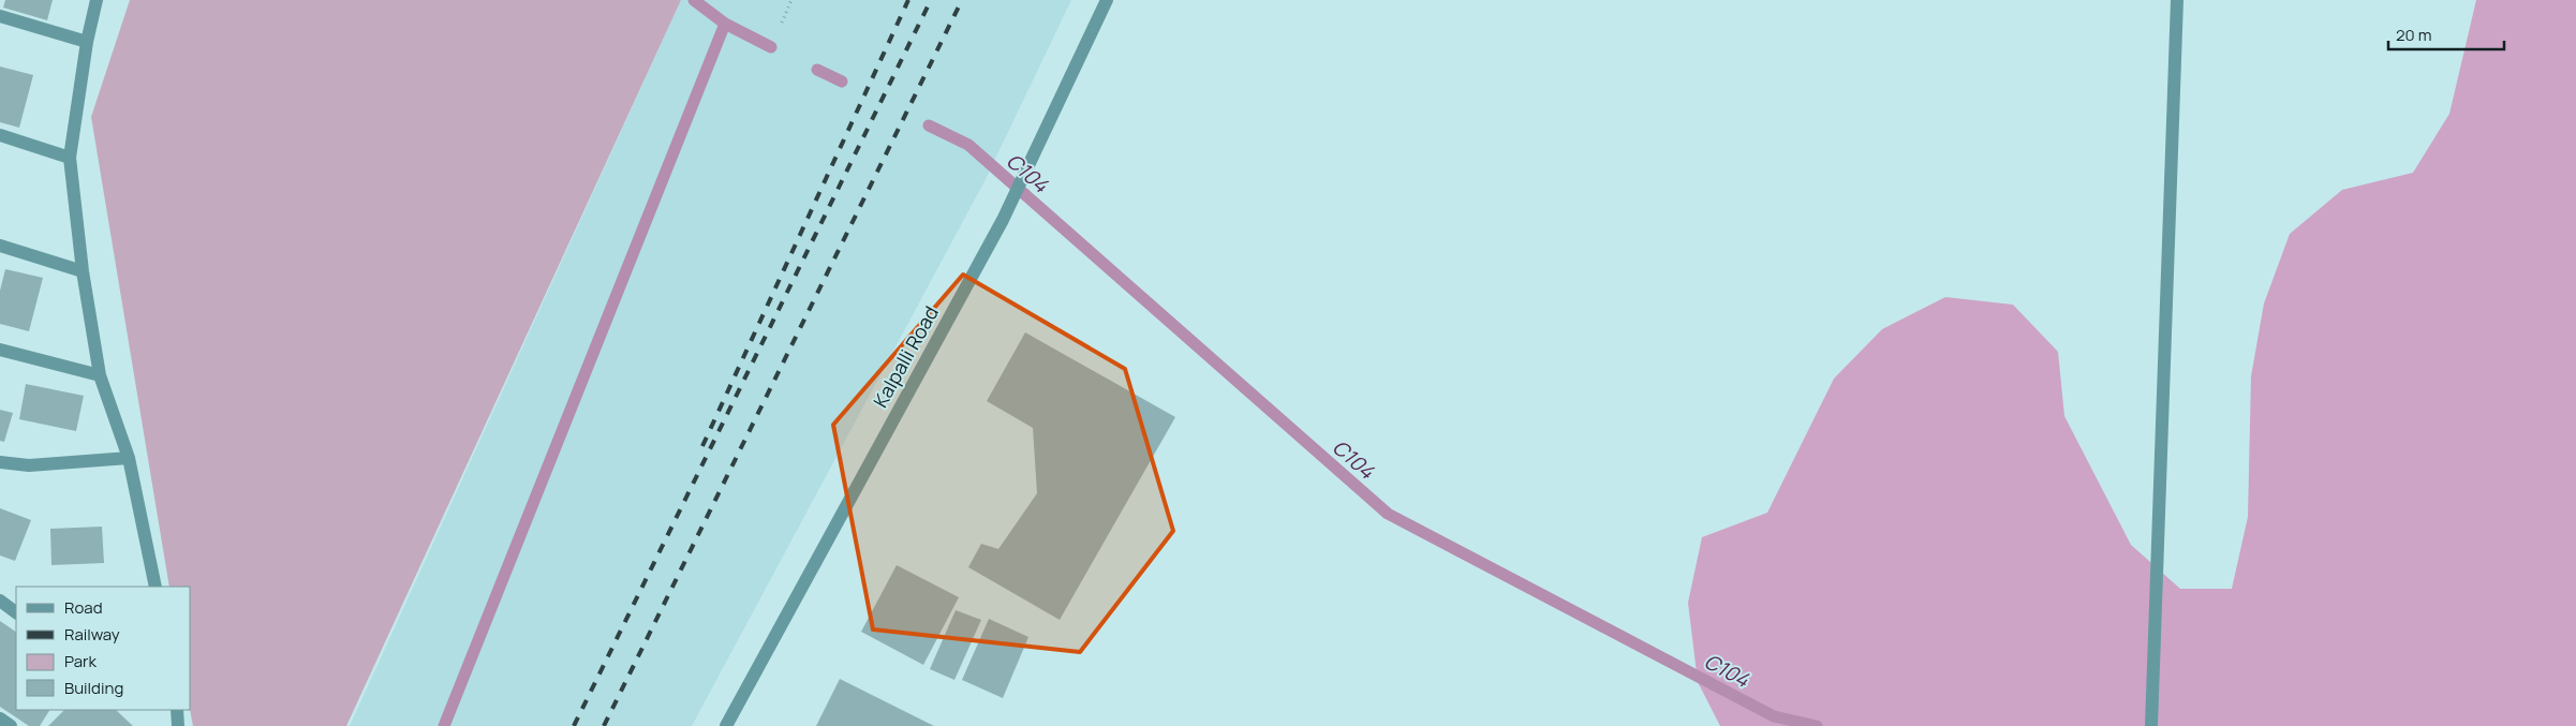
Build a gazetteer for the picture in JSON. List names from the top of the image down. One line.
{"streets":{"street":["Kalpalli Road"]},"water":["C104"],"legend":["Road","Railway","Park","Building"],"scale_bar":"20 m"}
